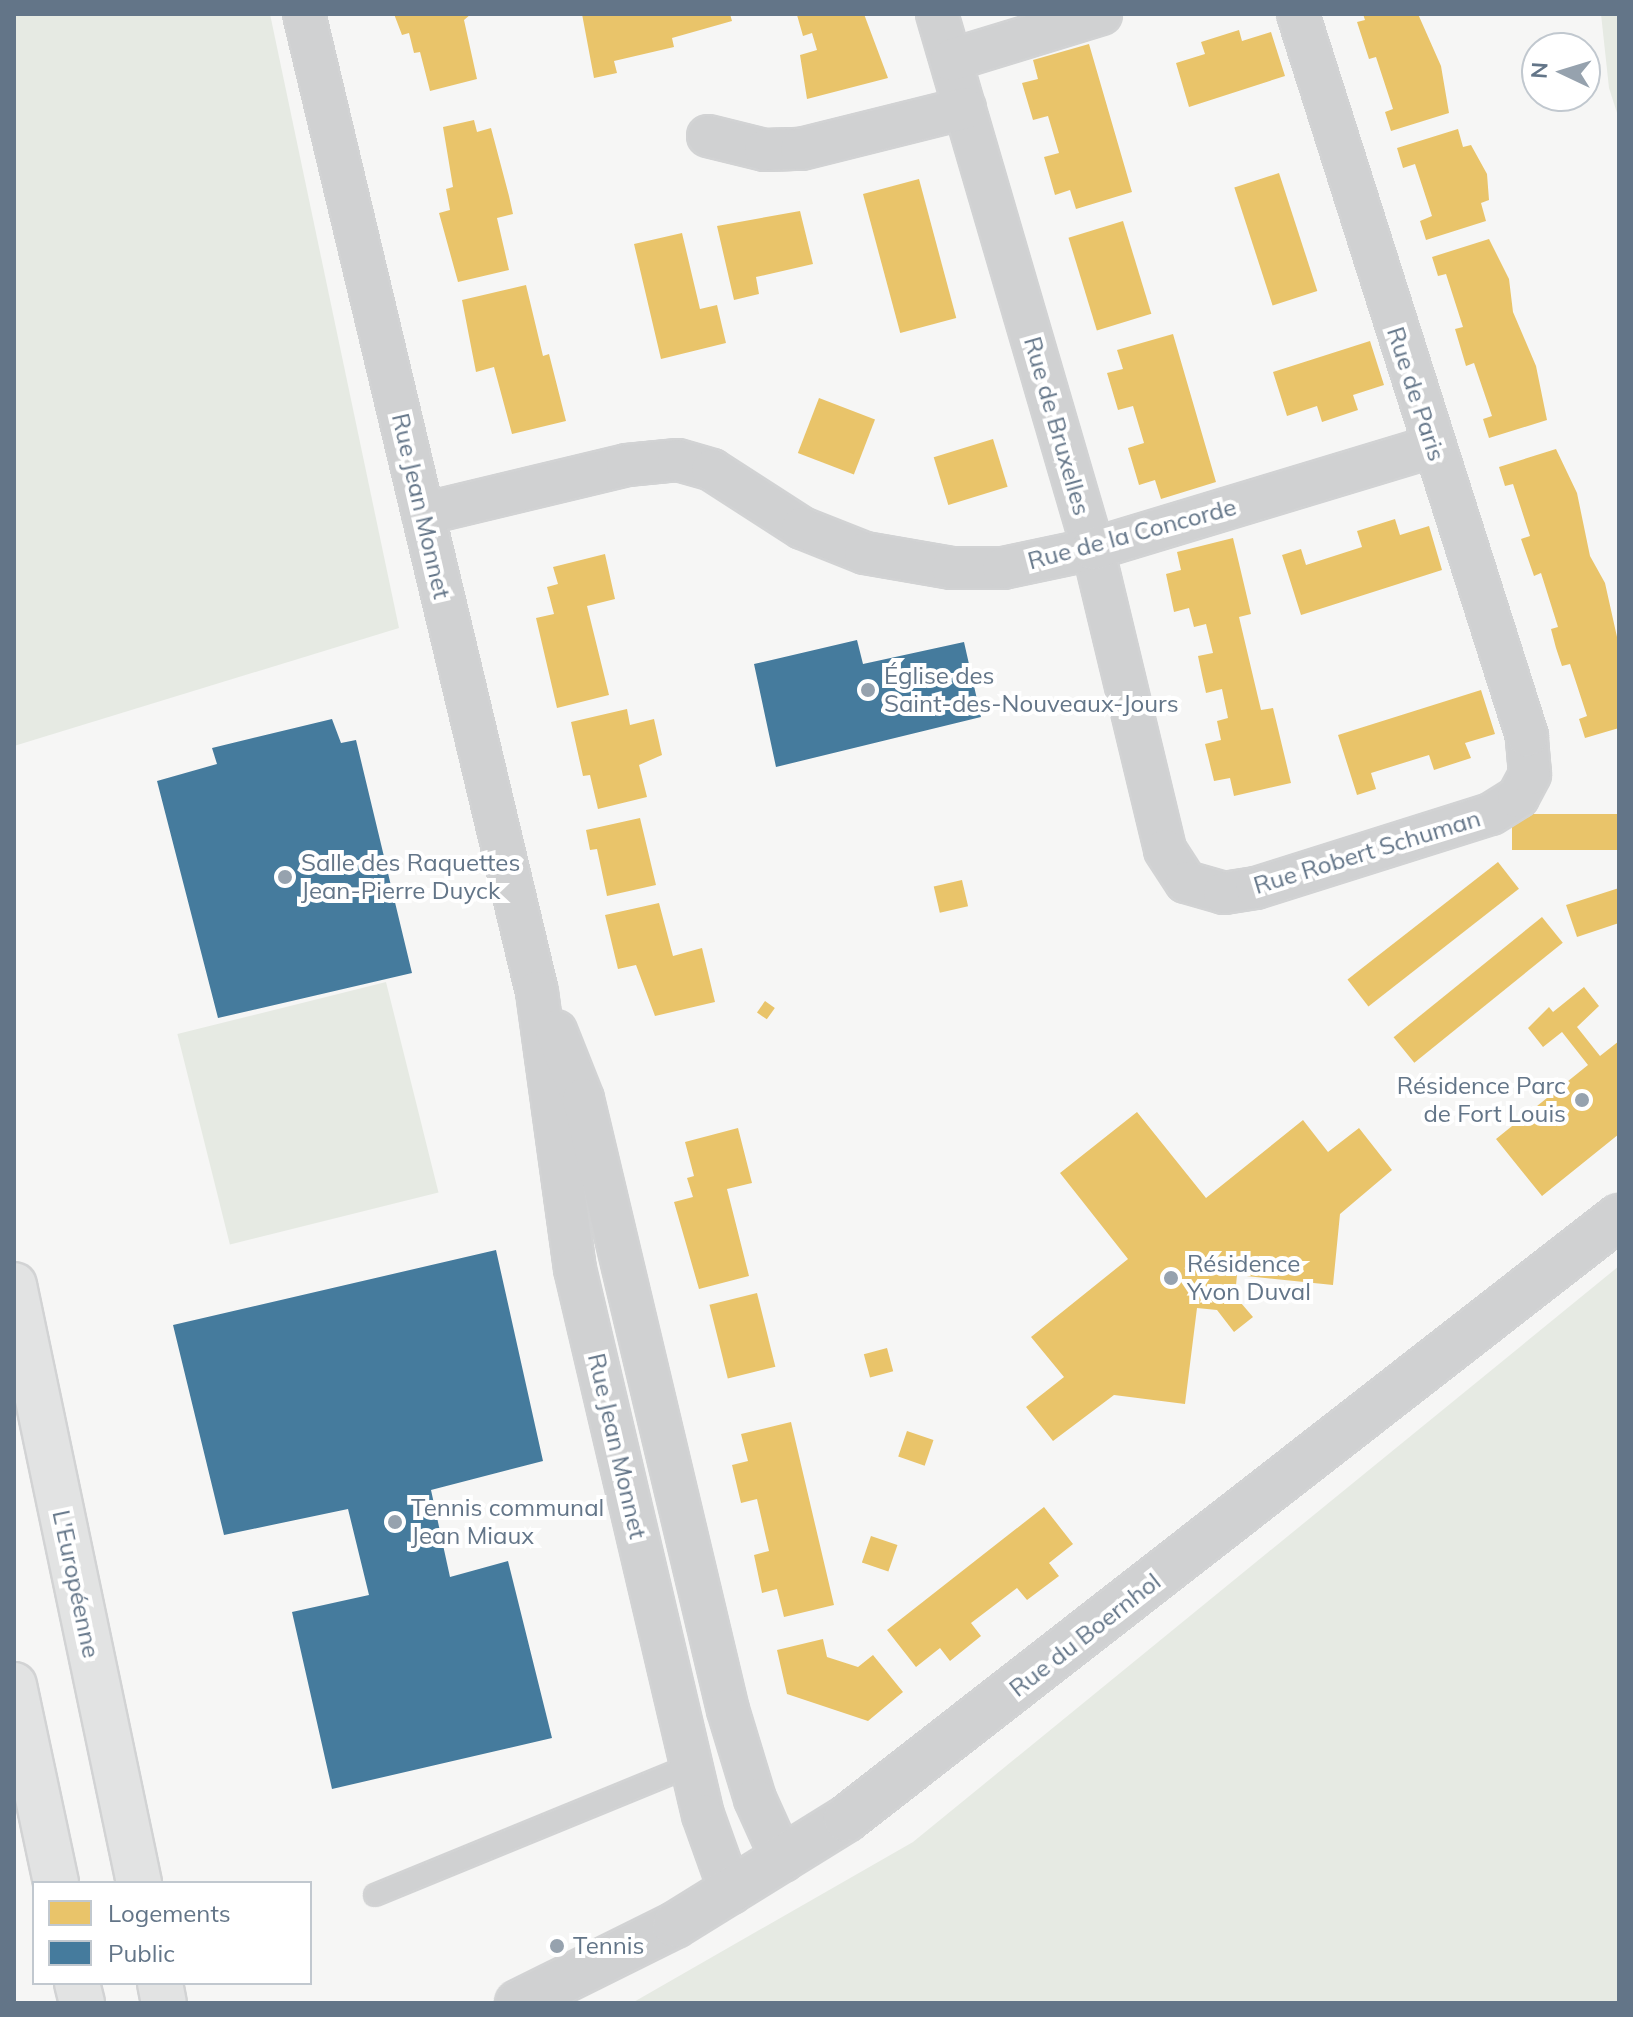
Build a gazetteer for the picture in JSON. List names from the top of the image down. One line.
{"streets":{"highway":["L'Européenne"],"street":["Rue de Paris","Rue de Bruxelles","Rue Jean Monnet","Rue de la Concorde","Rue Robert Schuman","Rue du Boernhol"]},"crossings":[["Rue de Paris","Rue de la Concorde"],["Rue de Paris","Rue Robert Schuman"],["Rue de Bruxelles","Rue de la Concorde"],["Rue de Bruxelles","Rue Robert Schuman"],["Rue Jean Monnet","Rue de la Concorde"],["Rue Jean Monnet","Rue du Boernhol"]],"places":["Église des Saint-des-Nouveaux-Jours","Salle des Raquettes Jean-Pierre Duyck","Résidence Parc de Fort Louis","Résidence Yvon Duval","Tennis communal Jean Miaux","Tennis"],"legend":["Logements","Public"],"north":"left"}
